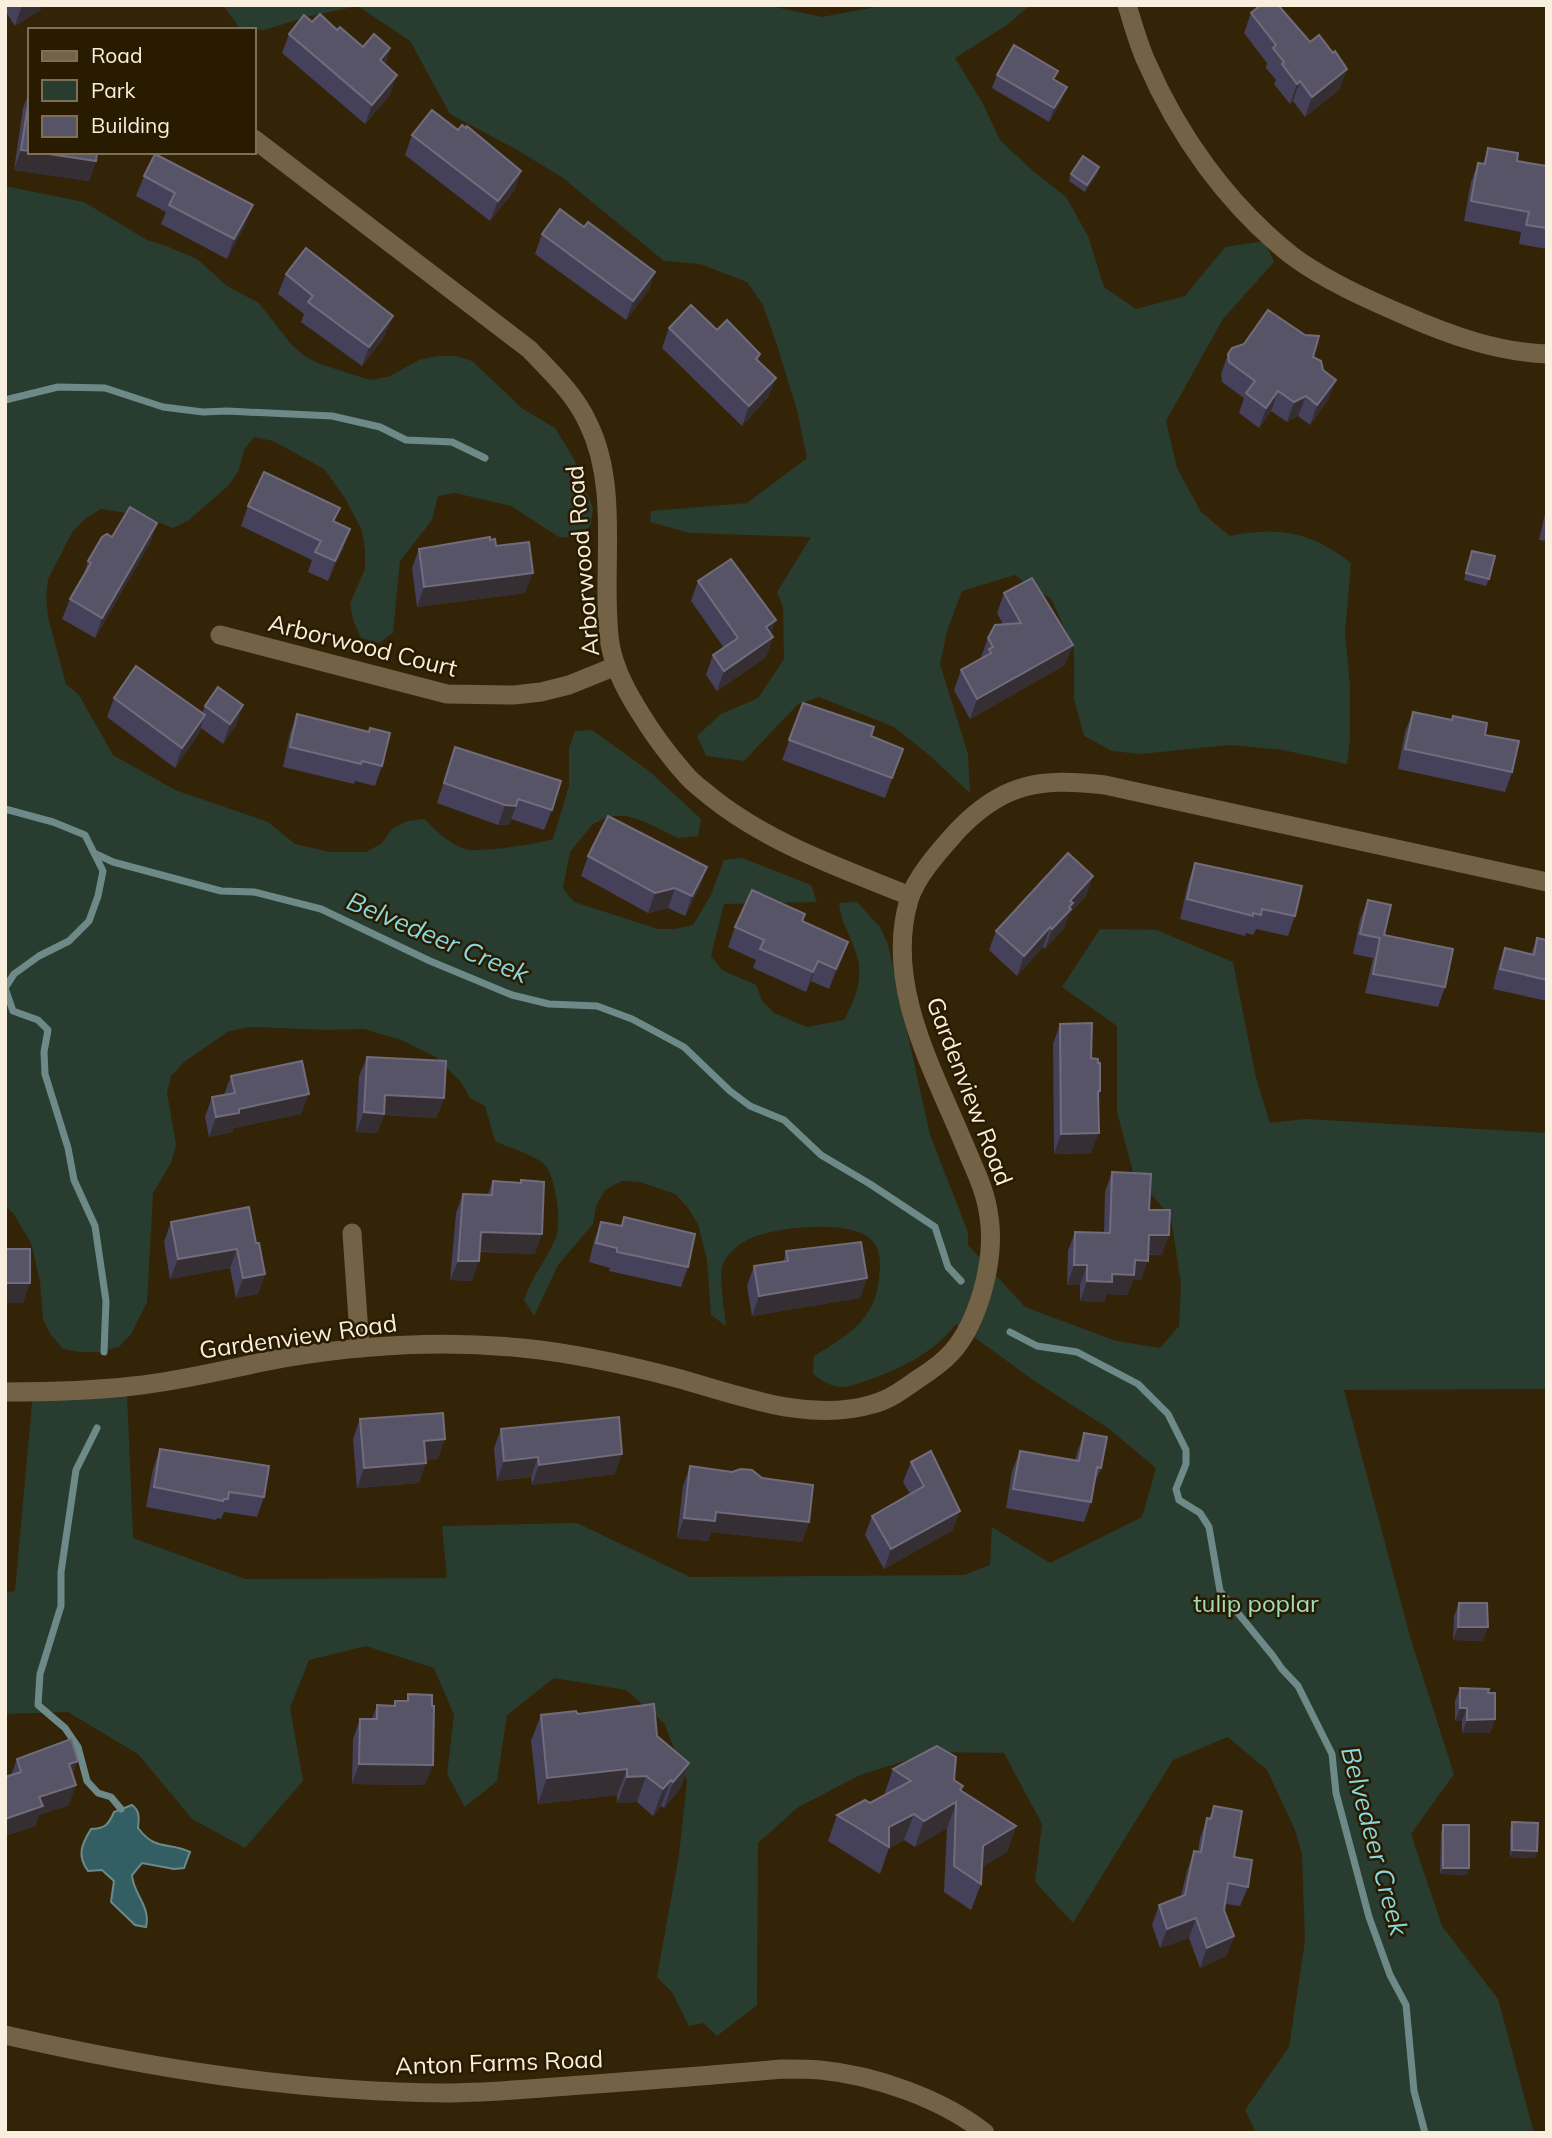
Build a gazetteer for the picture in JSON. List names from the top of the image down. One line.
{"streets":{"street":["Arborwood Road","Arborwood Court","Gardenview Road","Anton Farms Road"]},"crossings":[["Arborwood Road","Arborwood Court"],["Arborwood Road","Gardenview Road"]],"water":["Belvedeer Creek"],"parks":["tulip poplar"],"legend":["Road","Park","Building"]}
